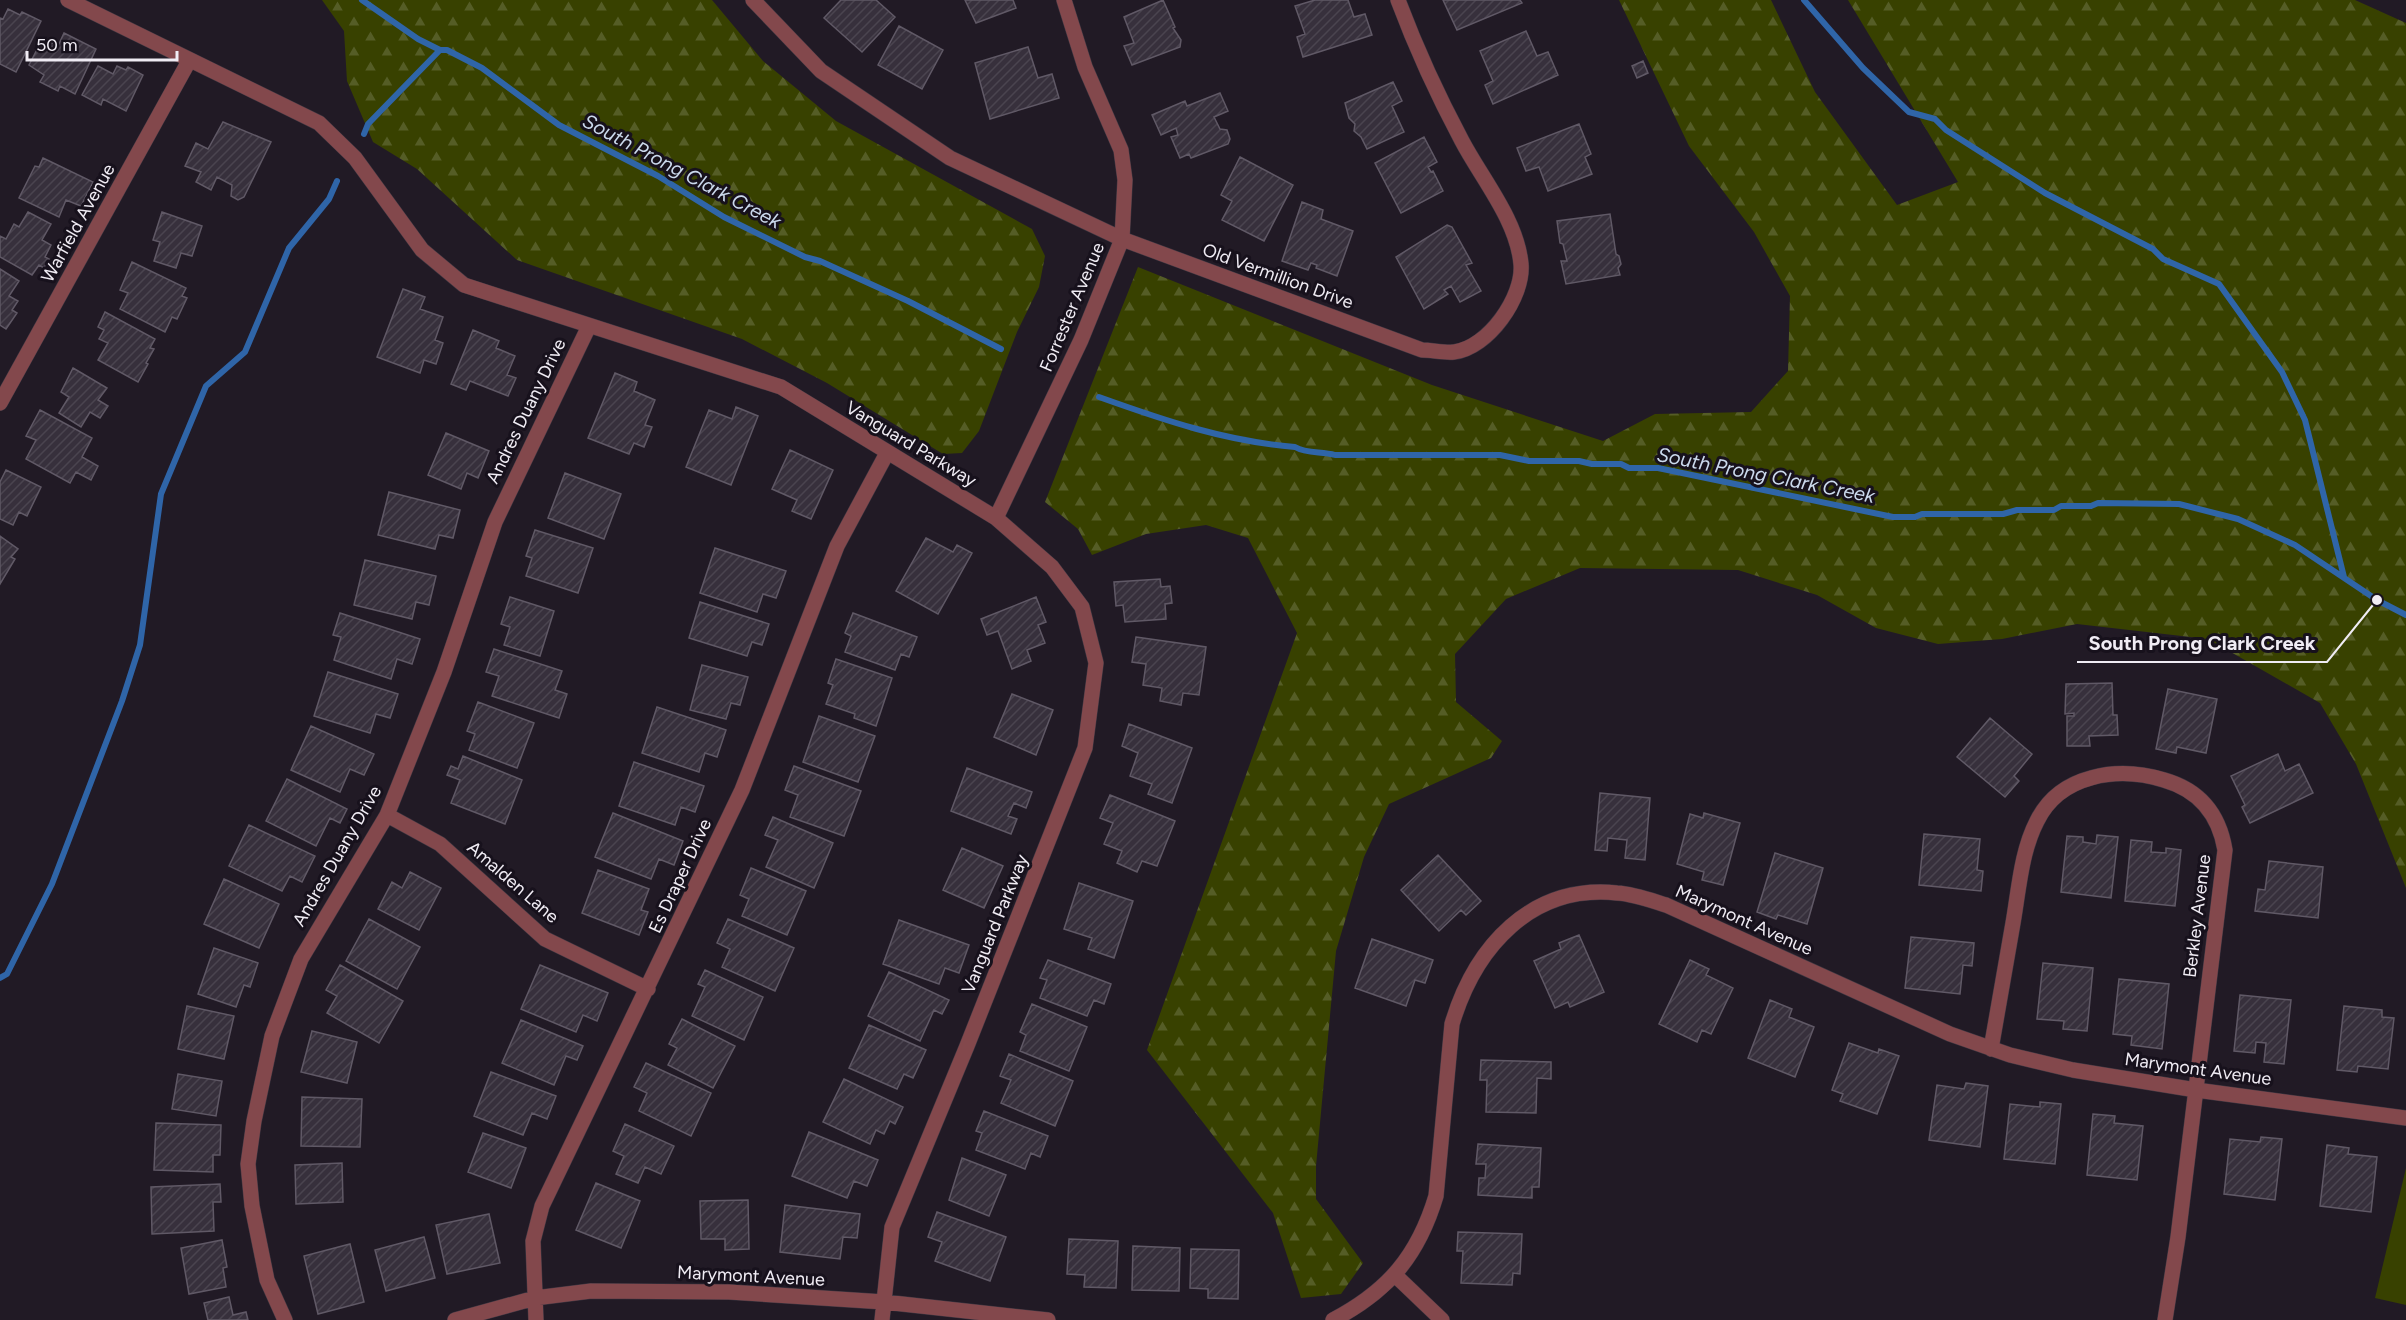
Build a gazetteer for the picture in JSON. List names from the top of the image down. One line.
{"streets":{"street":["Warfield Avenue","Old Vermillion Drive","Forrester Avenue","Andres Duany Drive","Vanguard Parkway","Es Draper Drive","Amalden Lane","Berkley Avenue","Marymont Avenue"]},"crossings":[["Warfield Avenue","Vanguard Parkway"],["Old Vermillion Drive","Forrester Avenue"],["Forrester Avenue","Vanguard Parkway"],["Andres Duany Drive","Vanguard Parkway"],["Andres Duany Drive","Amalden Lane"],["Vanguard Parkway","Es Draper Drive"],["Vanguard Parkway","Marymont Avenue"],["Es Draper Drive","Amalden Lane"],["Es Draper Drive","Marymont Avenue"],["Berkley Avenue","Marymont Avenue"]],"water":["South Prong Clark Creek"],"places":["South Prong Clark Creek"],"scale_bar":"50 m"}
